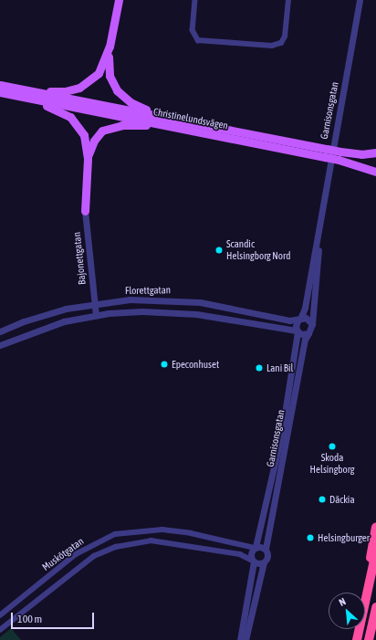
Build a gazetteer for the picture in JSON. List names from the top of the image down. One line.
{"streets":{"main road":["Christinelundsvägen"],"street":["Garnisonsgatan","Bajonettgatan","Florettgatan","Muskötgatan"]},"crossings":[["Garnisonsgatan","Florettgatan"],["Garnisonsgatan","Muskötgatan"],["Bajonettgatan","Florettgatan"]],"places":["Scandic Helsingborg Nord","Epeconhuset","Lani Bil","Skoda Helsingborg","Däckia","Helsingburger"],"scale_bar":"100 m","north":"top left"}
